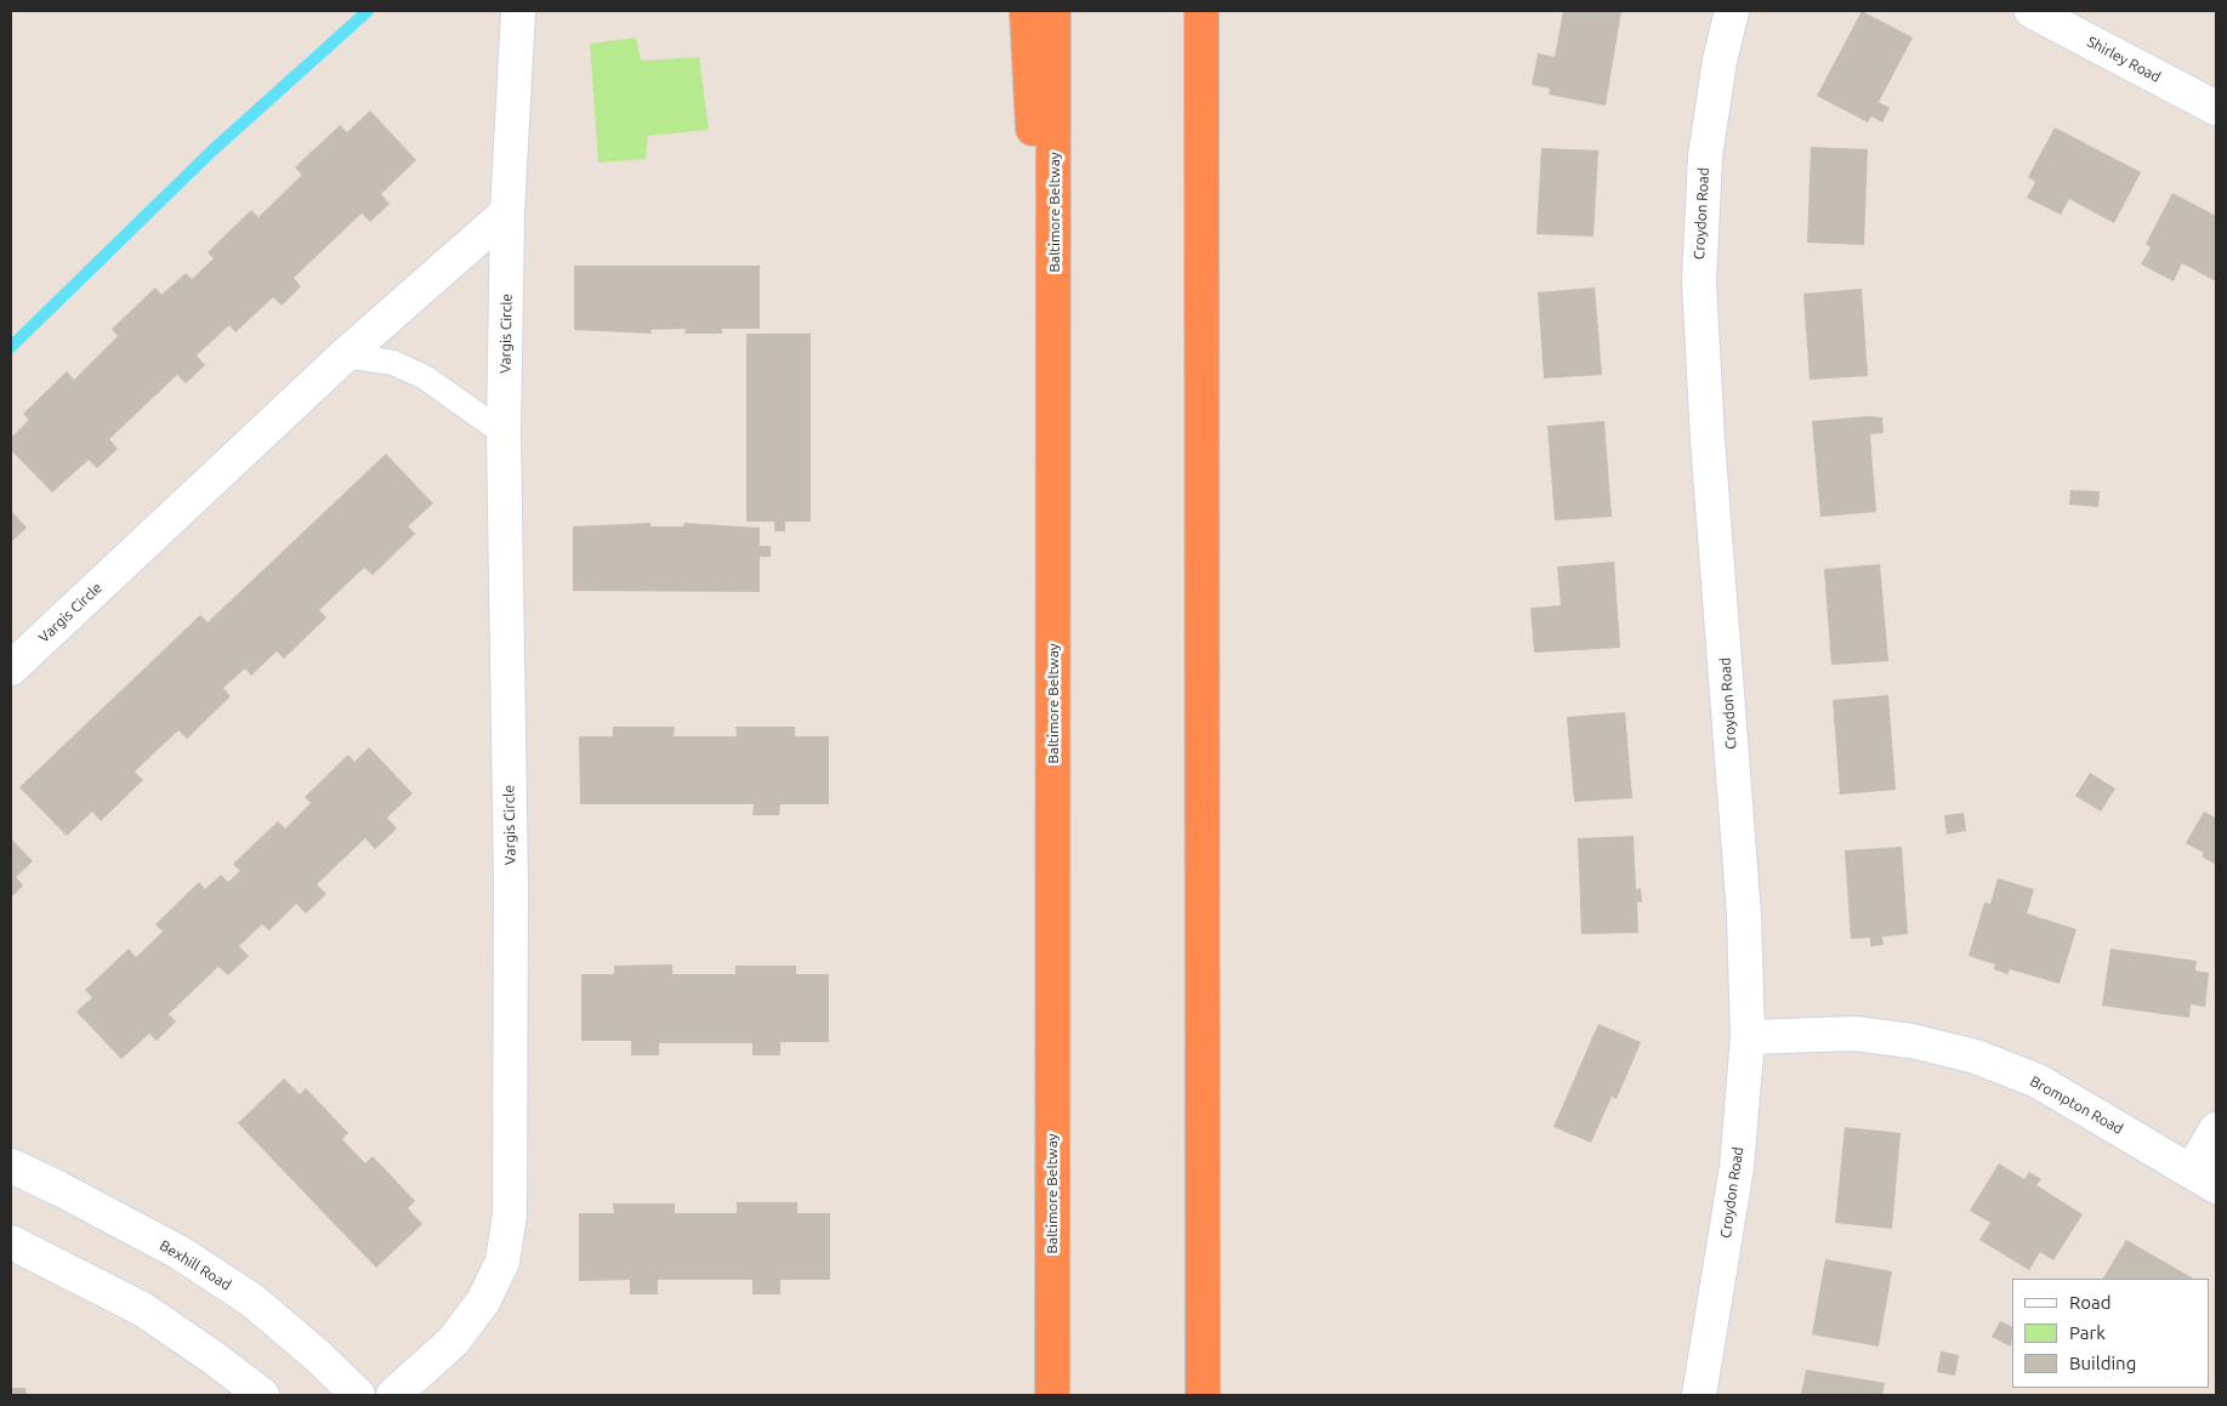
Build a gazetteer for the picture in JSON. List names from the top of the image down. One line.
{"streets":{"highway":["Baltimore Beltway"],"street":["Shirley Road","Croydon Road","Vargis Circle","Brompton Road","Bexhill Road"]},"crossings":[["Croydon Road","Brompton Road"]],"legend":["Road","Park","Building"]}
